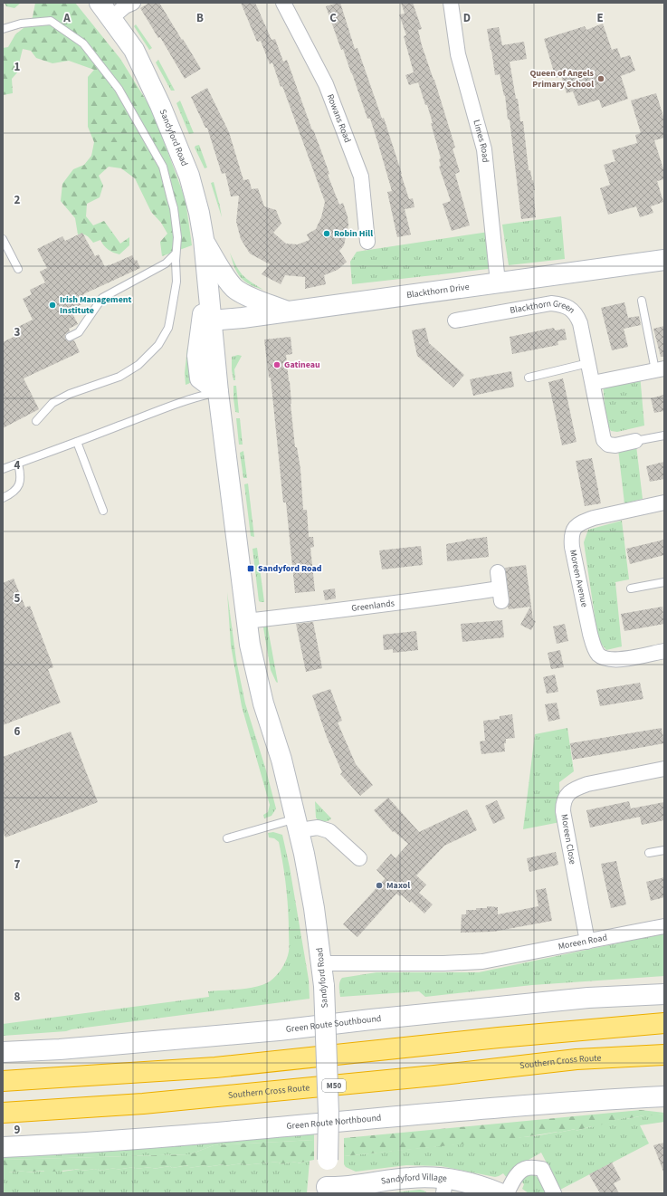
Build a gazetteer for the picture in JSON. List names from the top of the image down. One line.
{"streets":{"highway":["Southern Cross Route","M50"],"main road":["Sandyford Road","Blackthorn Drive","Green Route Southbound","Green Route Northbound","Sandyford Village"],"street":["Rowans Road","Limes Road","Blackthorn Green","Moreen Avenue","Greenlands","Moreen Close","Moreen Road"]},"crossings":[["Sandyford Road","Blackthorn Drive"],["Sandyford Road","Greenlands"],["Sandyford Road","Moreen Road"],["Sandyford Road","Sandyford Village"],["Limes Road","Blackthorn Drive"],["Moreen Close","Moreen Road"]],"places":{"other":["Queen of Angels Primary School","Robin Hill","Irish Management Institute","Gatineau","Maxol"],"transit":["Sandyford Road"]},"grid":{"columns":["A","B","C","D","E"],"rows":["1","2","3","4","5","6","7","8","9"]}}
